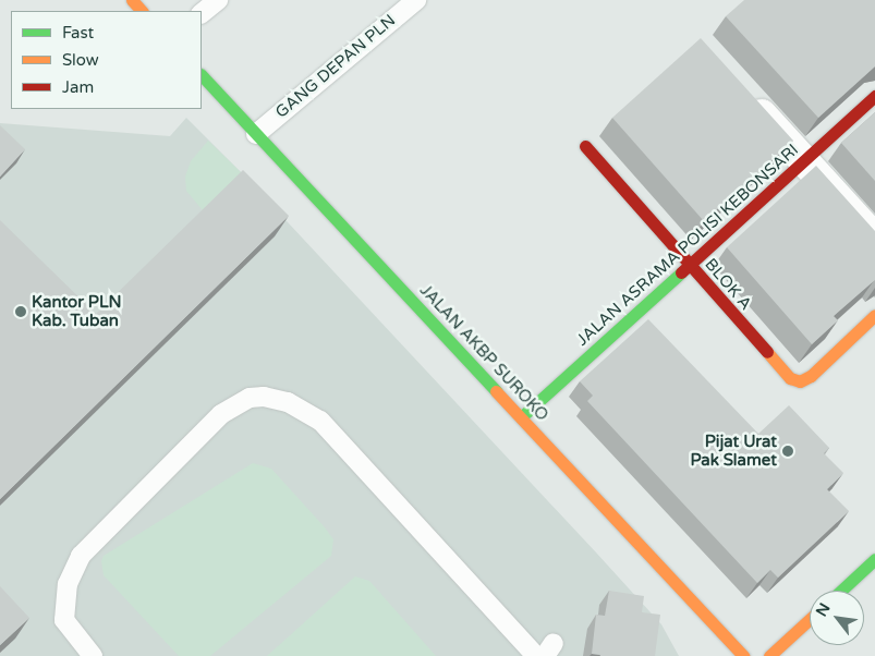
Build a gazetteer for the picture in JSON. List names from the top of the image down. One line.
{"streets":{"main road":["JALAN ASRAMA POLISI KEBONSARI","BLOK A","JALAN AKBP SUROKO"],"lane":["GANG DEPAN PLN"]},"crossings":[["GANG DEPAN PLN","JALAN AKBP SUROKO"],["JALAN ASRAMA POLISI KEBONSARI","BLOK A"],["JALAN ASRAMA POLISI KEBONSARI","JALAN AKBP SUROKO"]],"places":["Kantor PLN Kab. Tuban","Pijat Urat Pak Slamet"],"legend":["Fast","Slow","Jam"],"north":"top left"}
